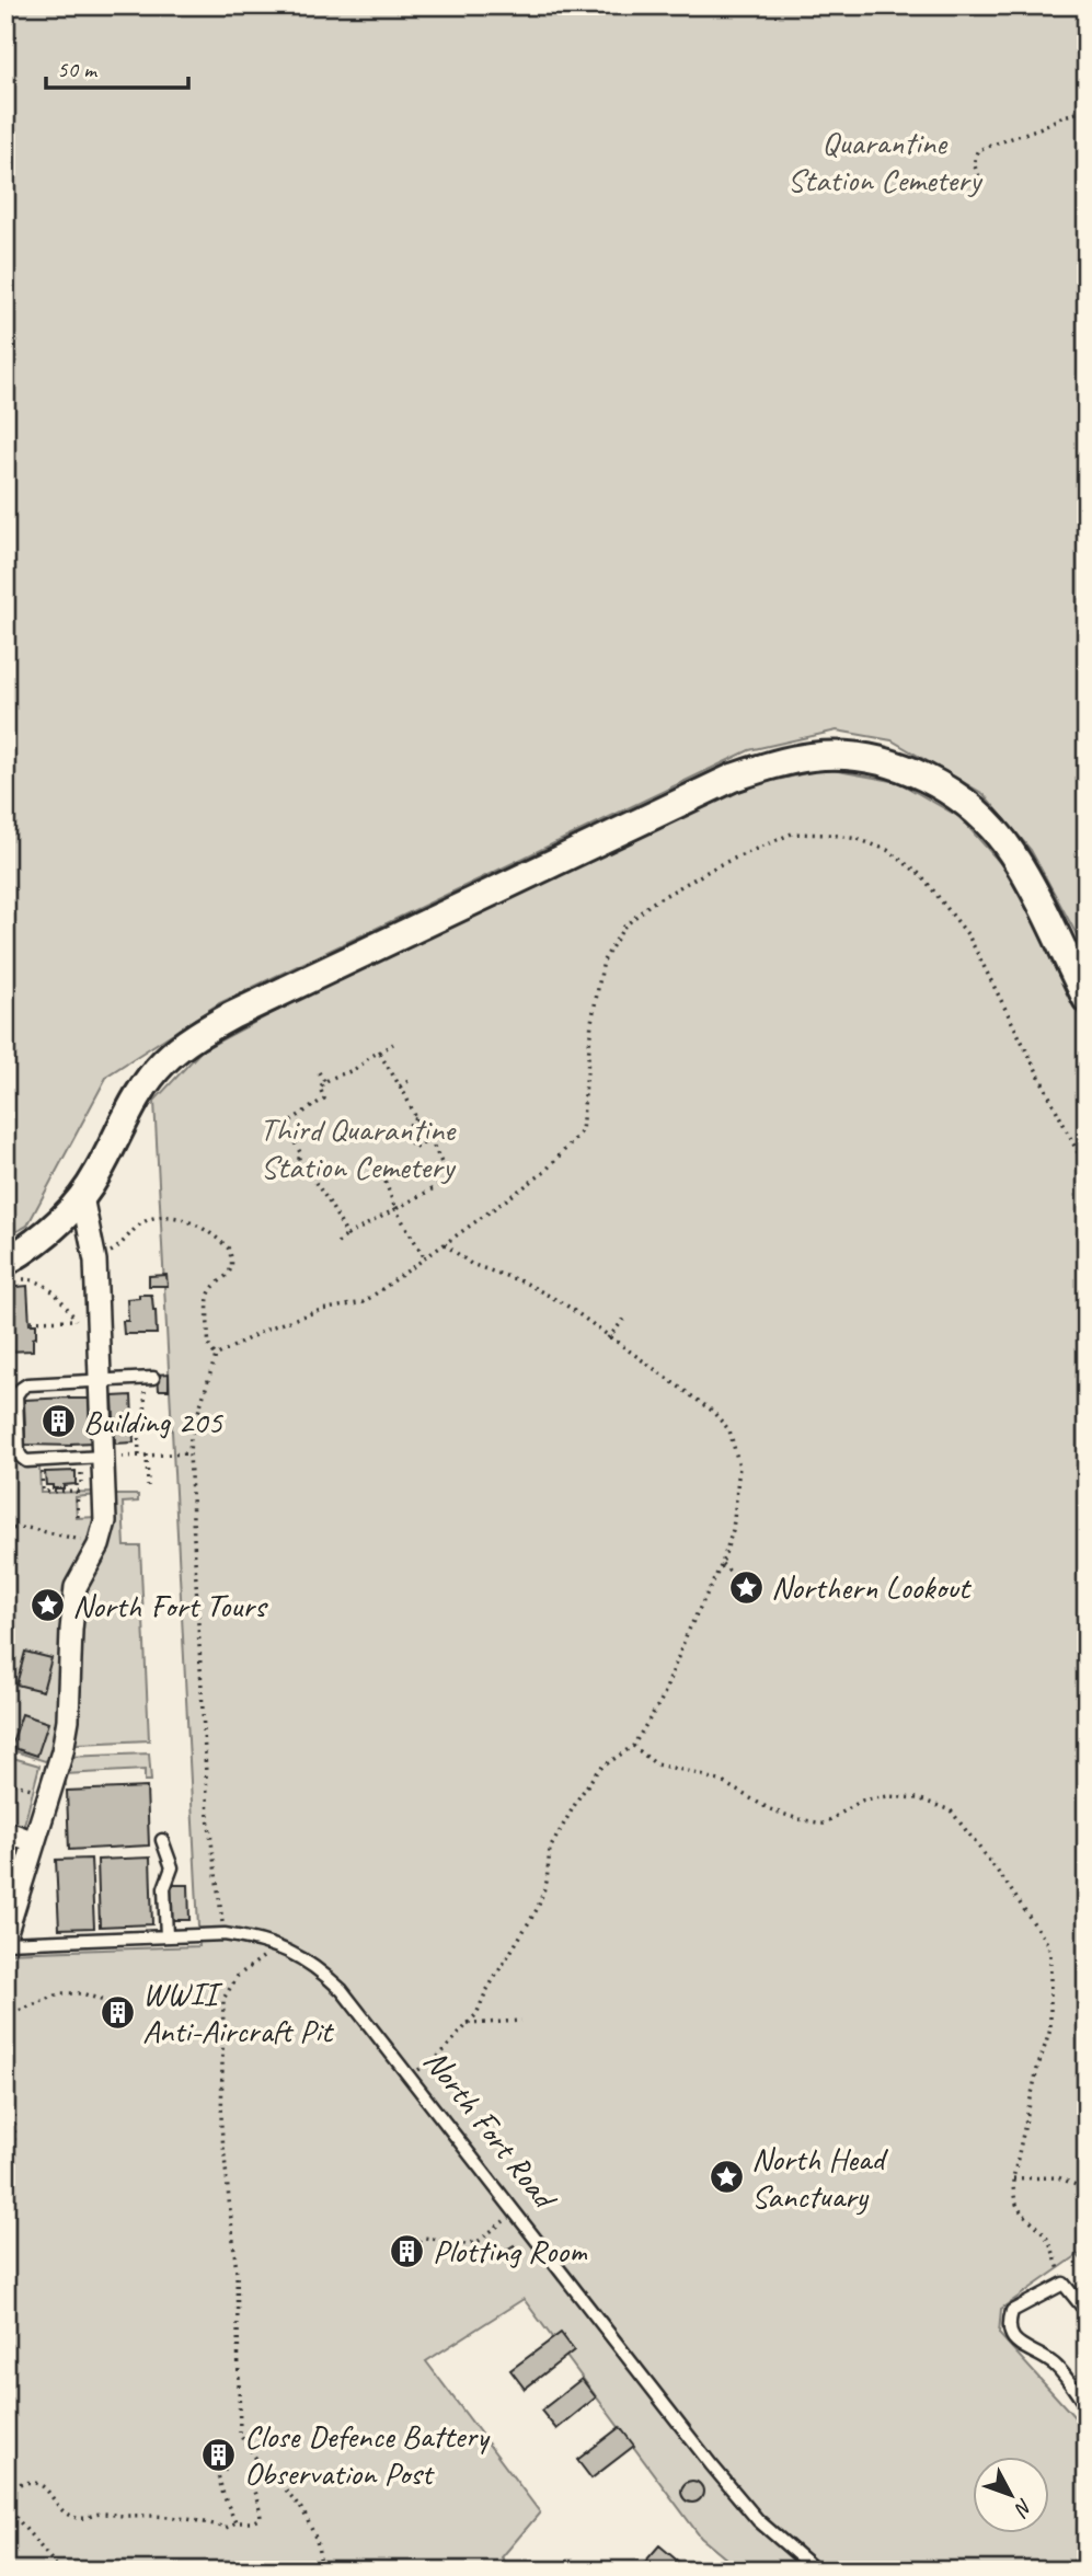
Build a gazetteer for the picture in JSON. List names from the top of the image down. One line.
{"streets":{"lane":["North Fort Road"]},"parks":["Quarantine Station Cemetery","Third Quarantine Station Cemetery"],"places":{"building":["Building 205","WWII Anti-Aircraft Pit","Plotting Room","Close Defence Battery Observation Post"],"place":["Northern Lookout","North Fort Tours","North Head Sanctuary"]},"scale_bar":"50 m","north":"bottom right"}
